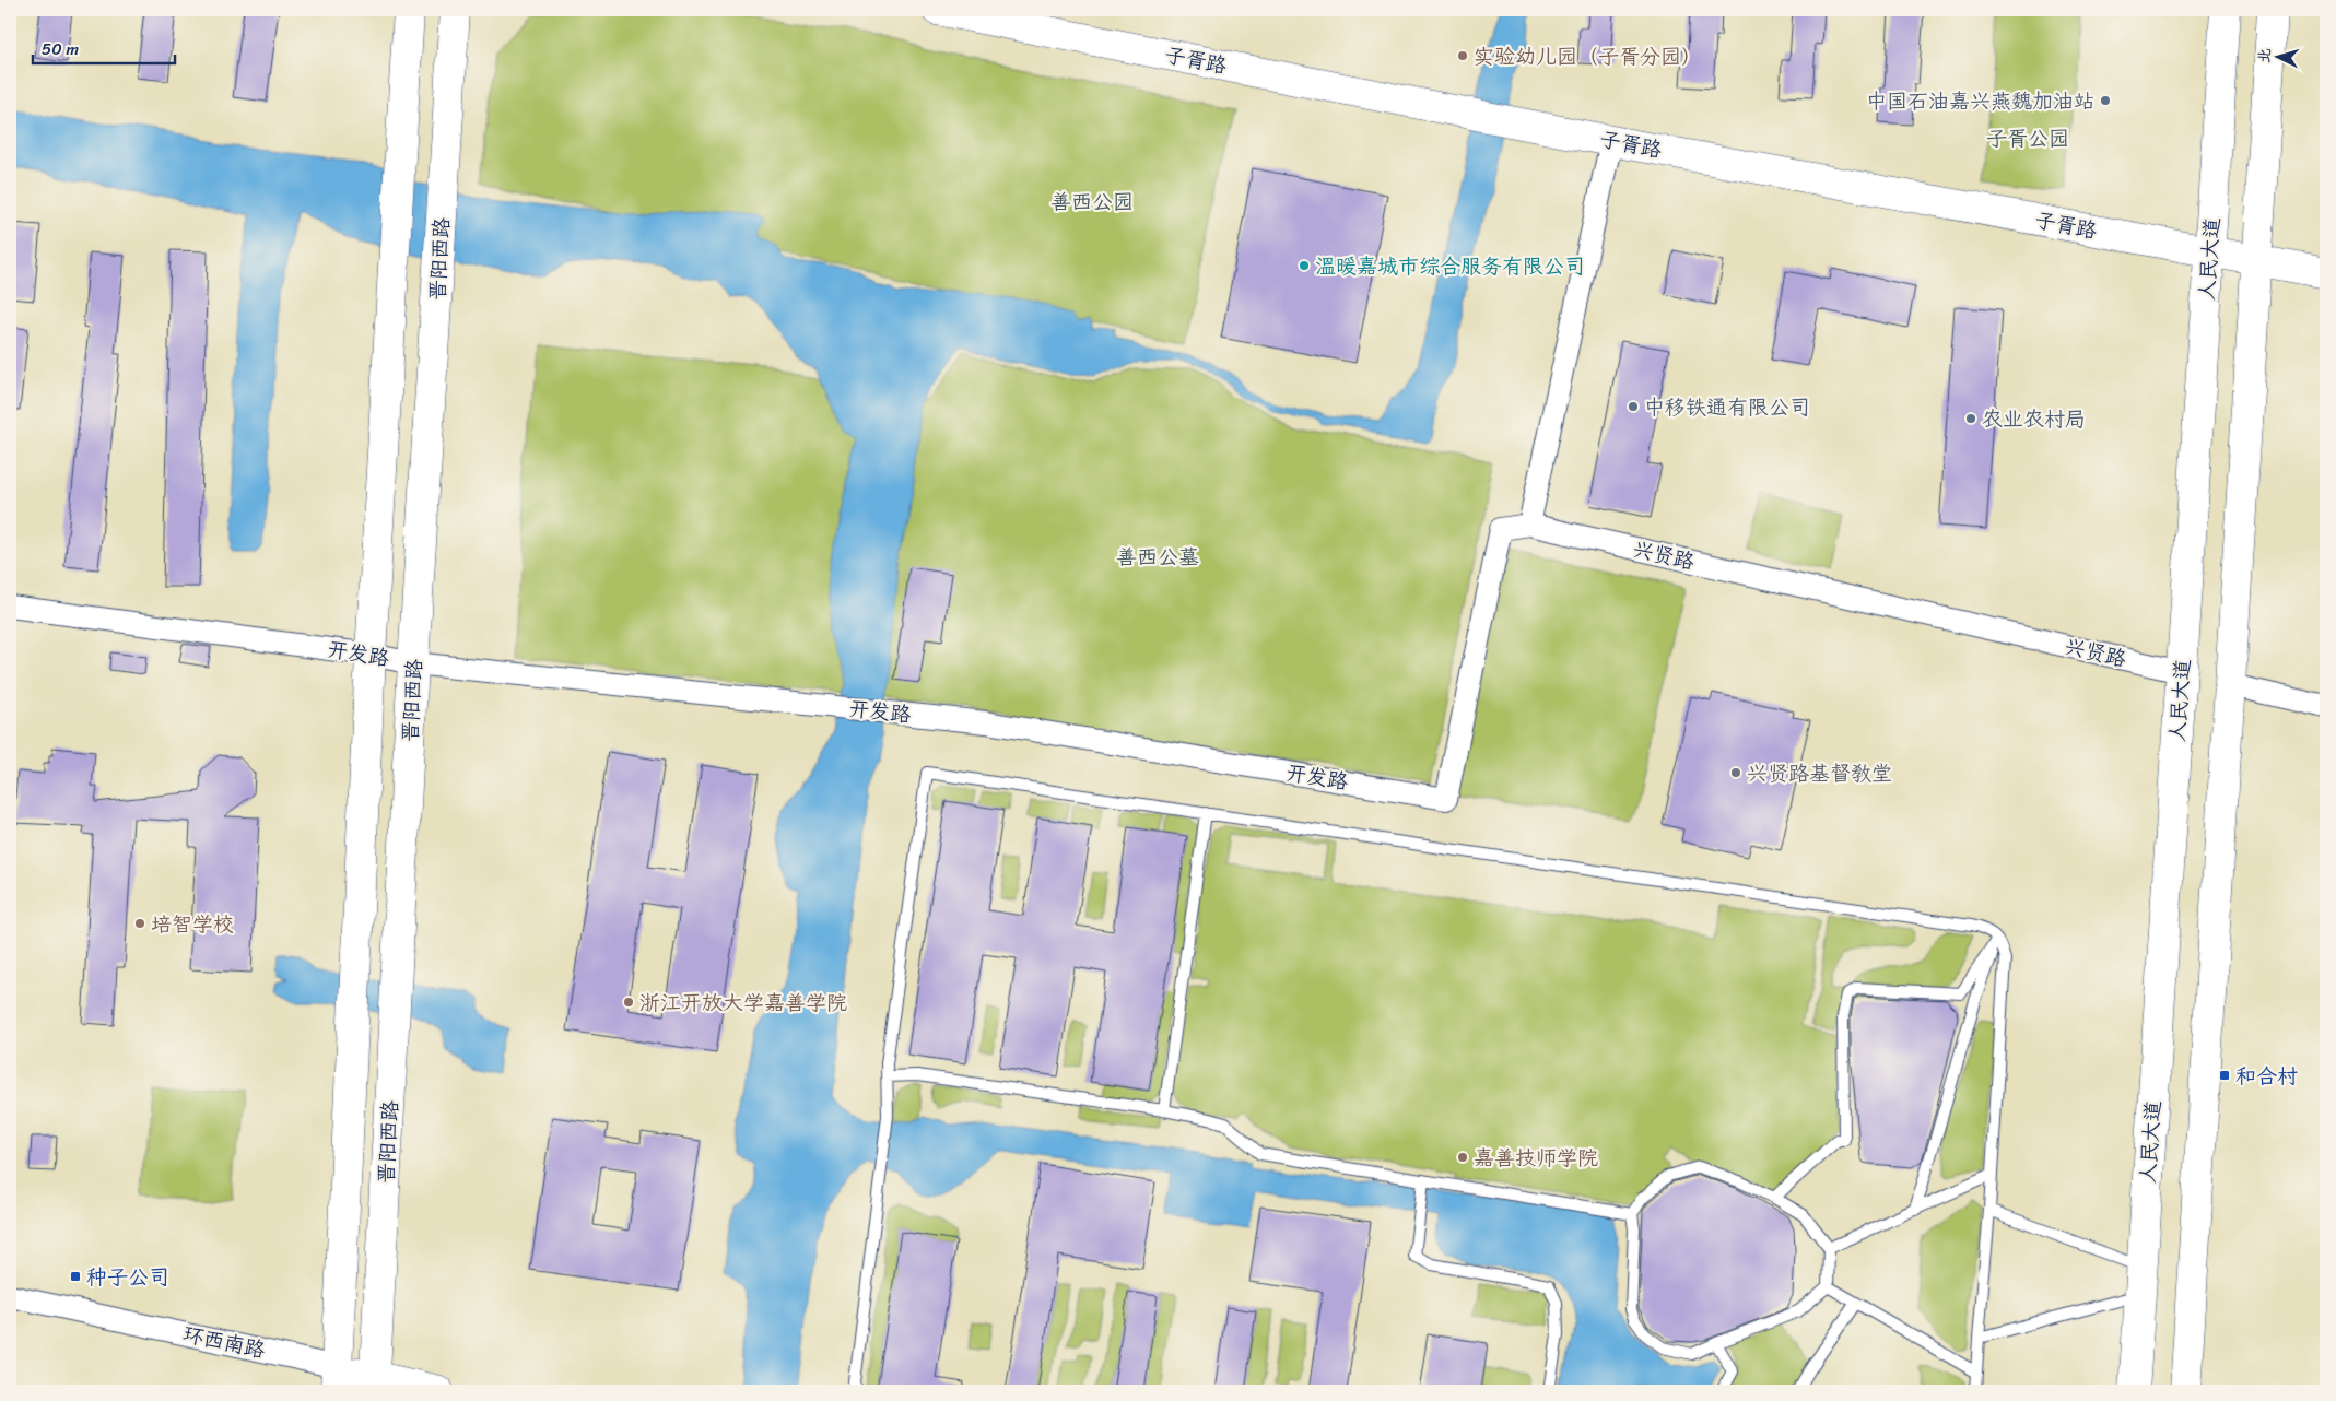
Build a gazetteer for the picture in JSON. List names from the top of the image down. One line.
{"streets":{"main road":["子胥路","晋阳西路","人民大道","环西南路"],"street":["兴贤路","开发路"]},"crossings":[["子胥路","人民大道"],["晋阳西路","开发路"],["晋阳西路","环西南路"],["人民大道","兴贤路"],["兴贤路","开发路"]],"parks":["子胥公园","善西公园","善西公墓"],"places":{"other":["实验幼儿园（子胥分园）","中国石油嘉兴燕魏加油站","温暖嘉城市综合服务有限公司","中移铁通有限公司","农业农村局","兴贤路基督教堂","培智学校","浙江开放大学嘉善学院","嘉善技师学院"],"transit":["和合村","种子公司"]},"scale_bar":"50 m","north":"left"}
